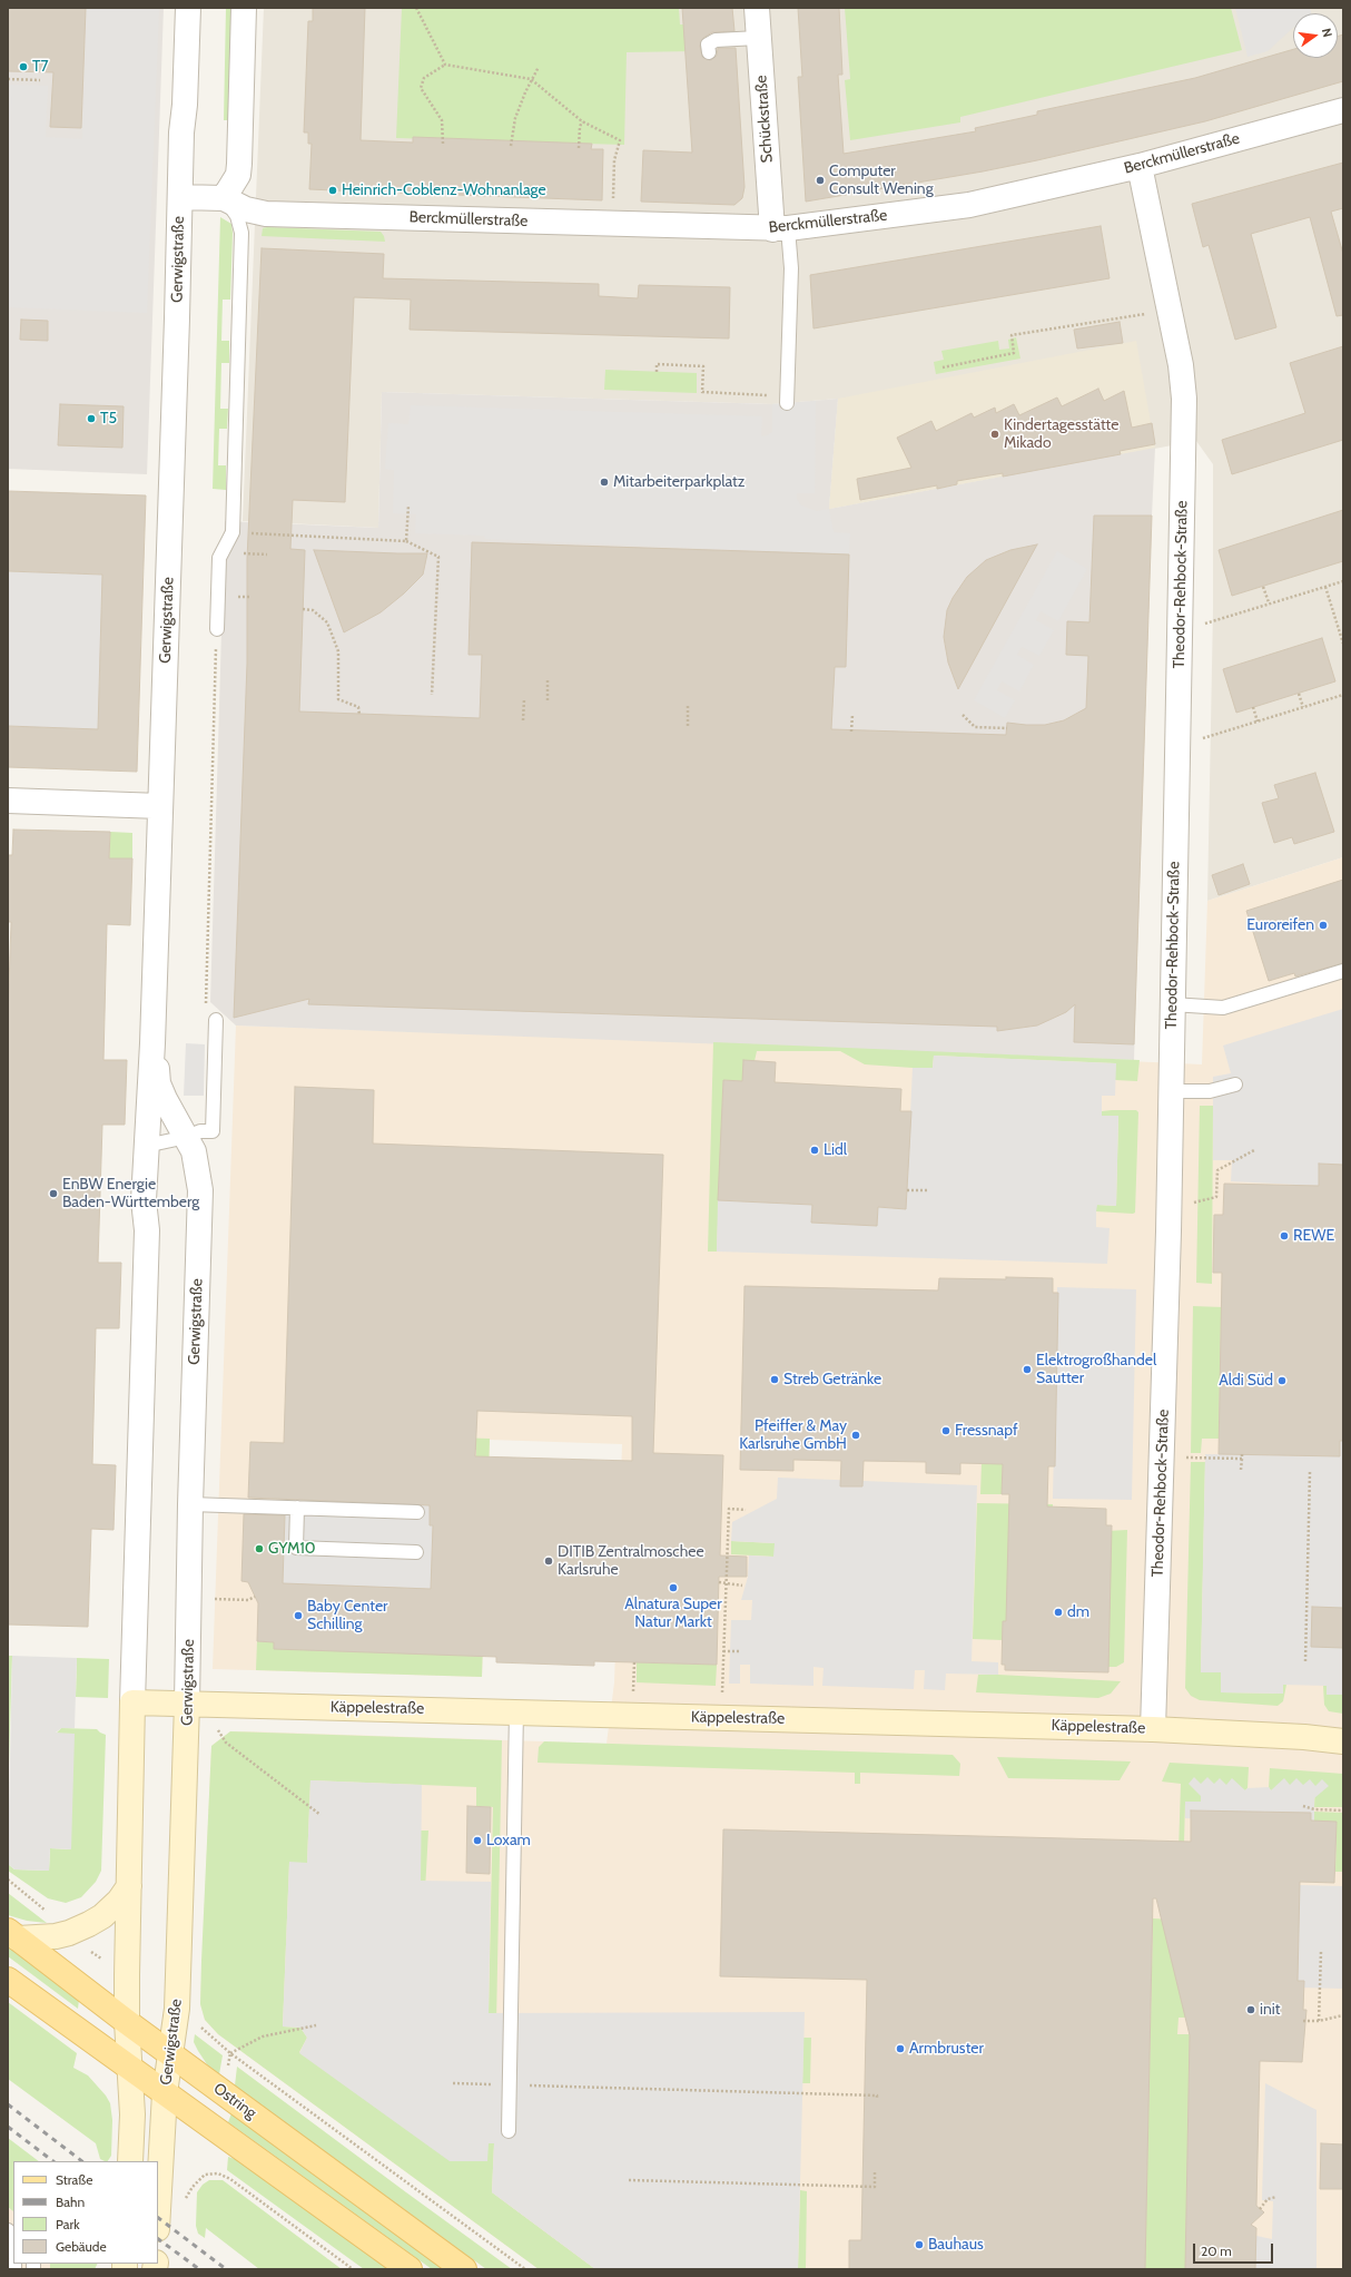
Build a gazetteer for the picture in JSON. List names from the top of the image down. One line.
{"streets":{"main road":["Ostring"],"street":["Schückstraße","Berckmüllerstraße","Gerwigstraße","Theodor-Rehbock-Straße","Käppelestraße"]},"crossings":[["Schückstraße","Berckmüllerstraße"],["Berckmüllerstraße","Gerwigstraße"],["Berckmüllerstraße","Theodor-Rehbock-Straße"],["Gerwigstraße","Käppelestraße"],["Gerwigstraße","Ostring"],["Theodor-Rehbock-Straße","Käppelestraße"]],"places":["T7","Computer Consult Wening","Heinrich-Coblenz-Wohnanlage","T5","Kindertagesstätte Mikado","Mitarbeiterparkplatz","Euroreifen","Lidl","EnBW Energie Baden-Württemberg","REWE","Elektrogroßhandel Sautter","Streb Getränke","Aldi Süd","Fressnapf","Pfeiffer & May Karlsruhe GmbH","GYM10","DITIB Zentralmoschee Karlsruhe","Alnatura Super Natur Markt","dm","Baby Center Schilling","Loxam","init","Armbruster","Bauhaus"],"legend":["Straße","Bahn","Park","Gebäude"],"scale_bar":"20 m","north":"right"}
